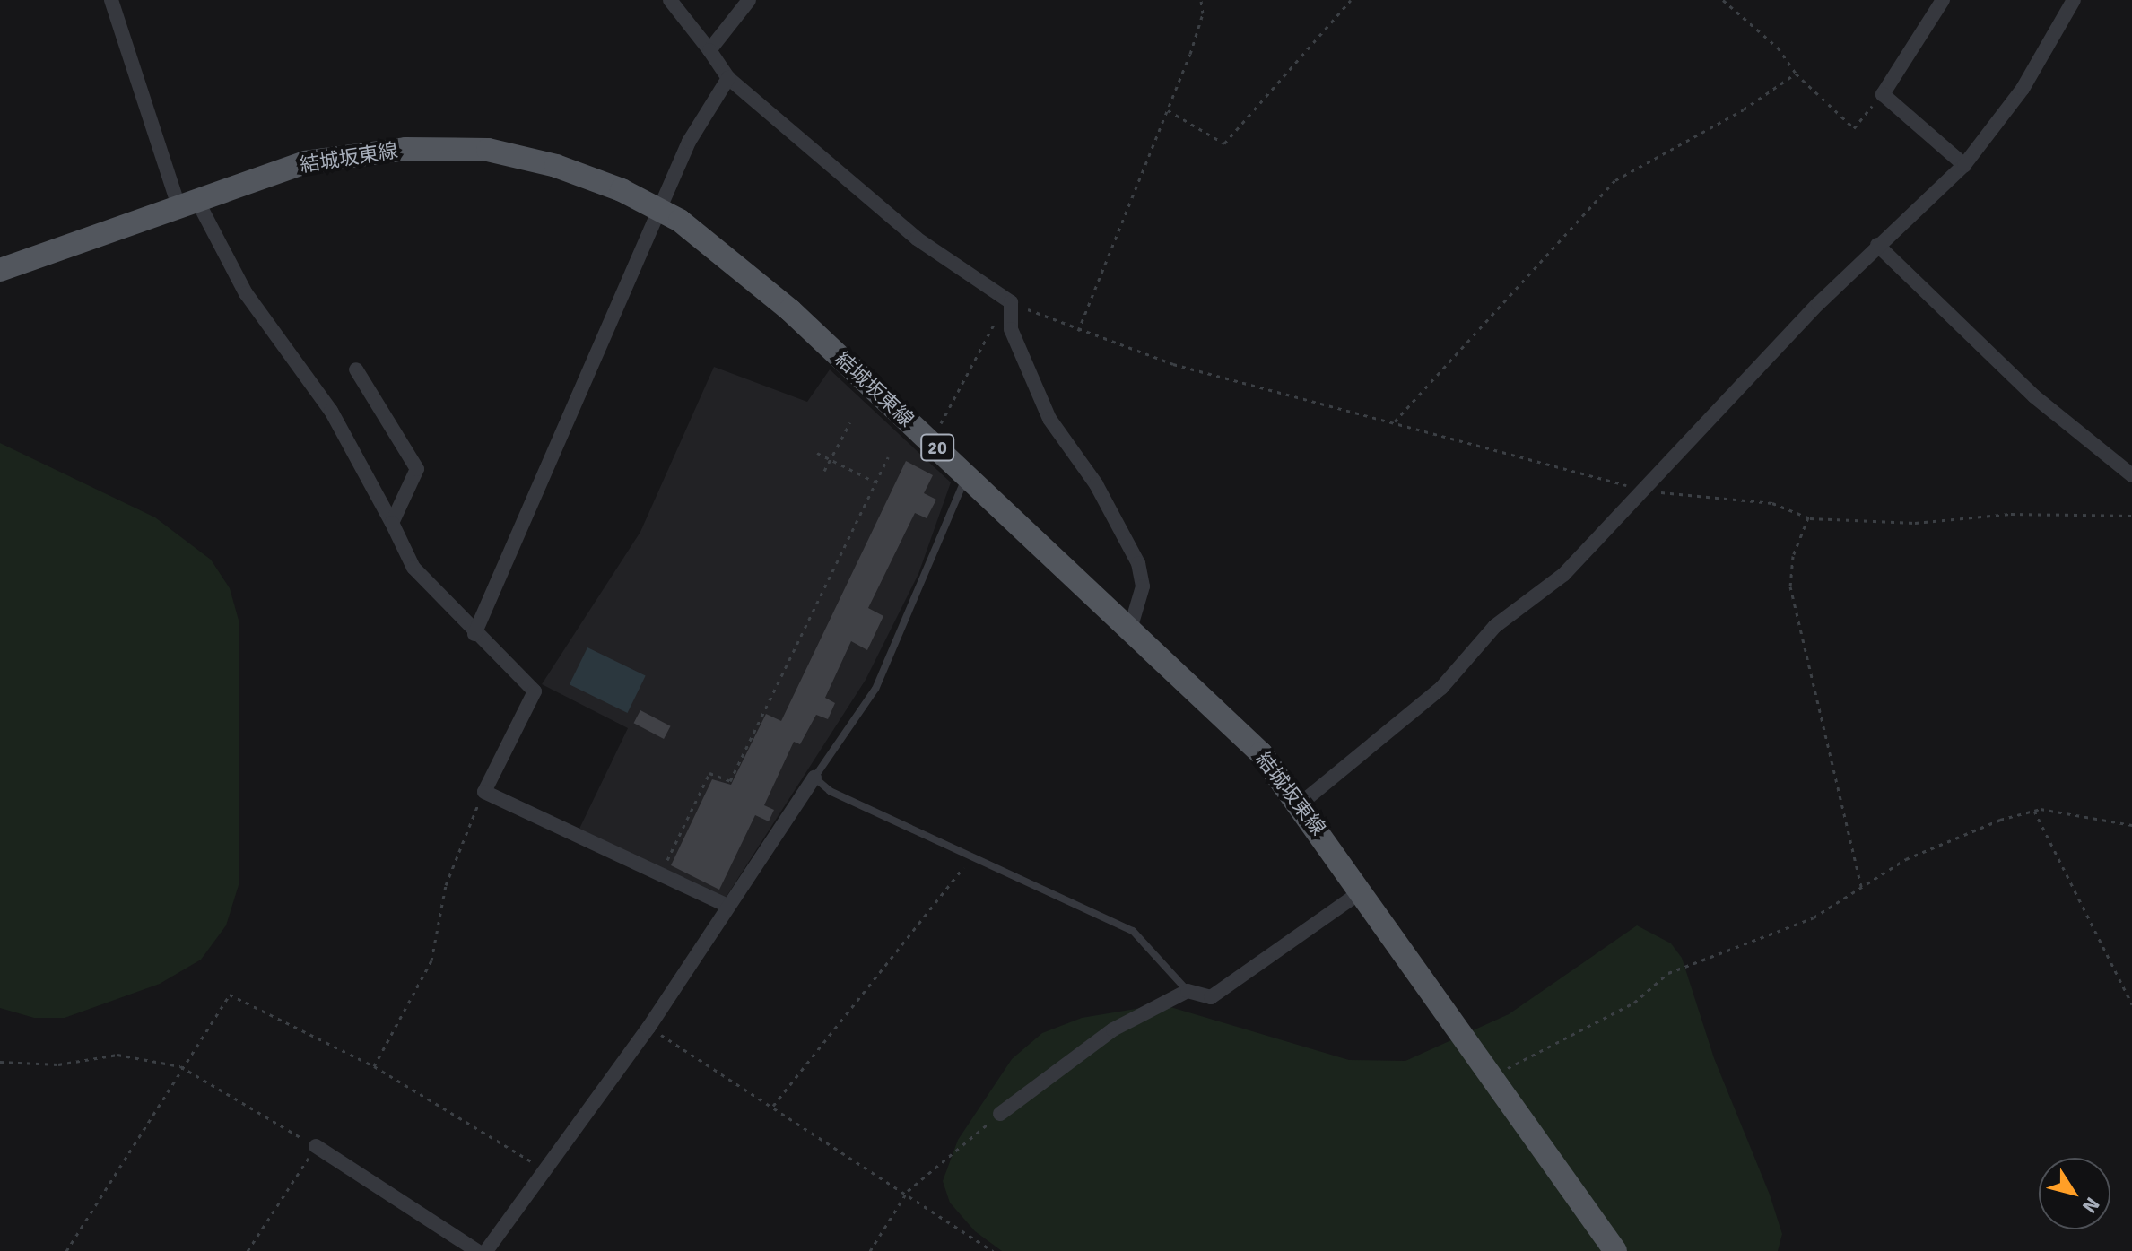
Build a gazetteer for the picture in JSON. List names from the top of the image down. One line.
{"streets":{"main road":["結城坂東線","20"]},"north":"bottom right"}
